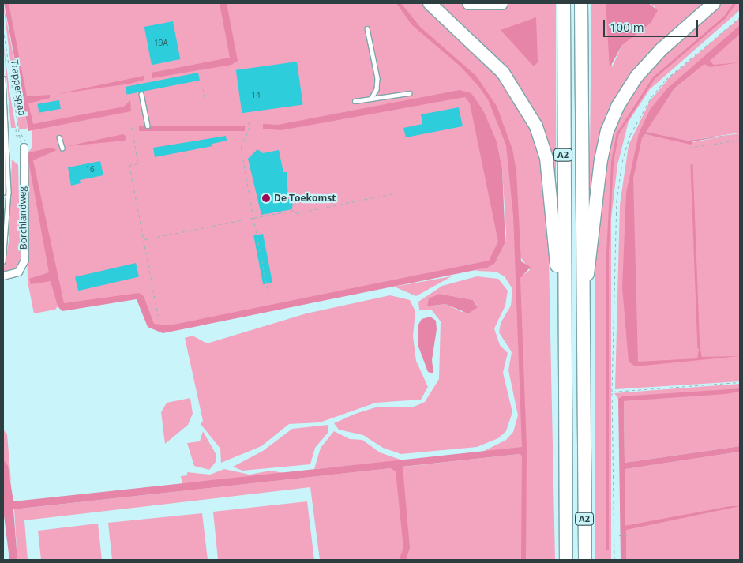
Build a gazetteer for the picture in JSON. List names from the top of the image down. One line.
{"streets":{"highway":["A2"],"street":["Borchlandweg"],"path":["Trapperspad"]},"crossings":[["Trapperspad","Borchlandweg"]],"places":["De Toekomst"],"house_numbers":["19A","14","16"],"scale_bar":"100 m"}
